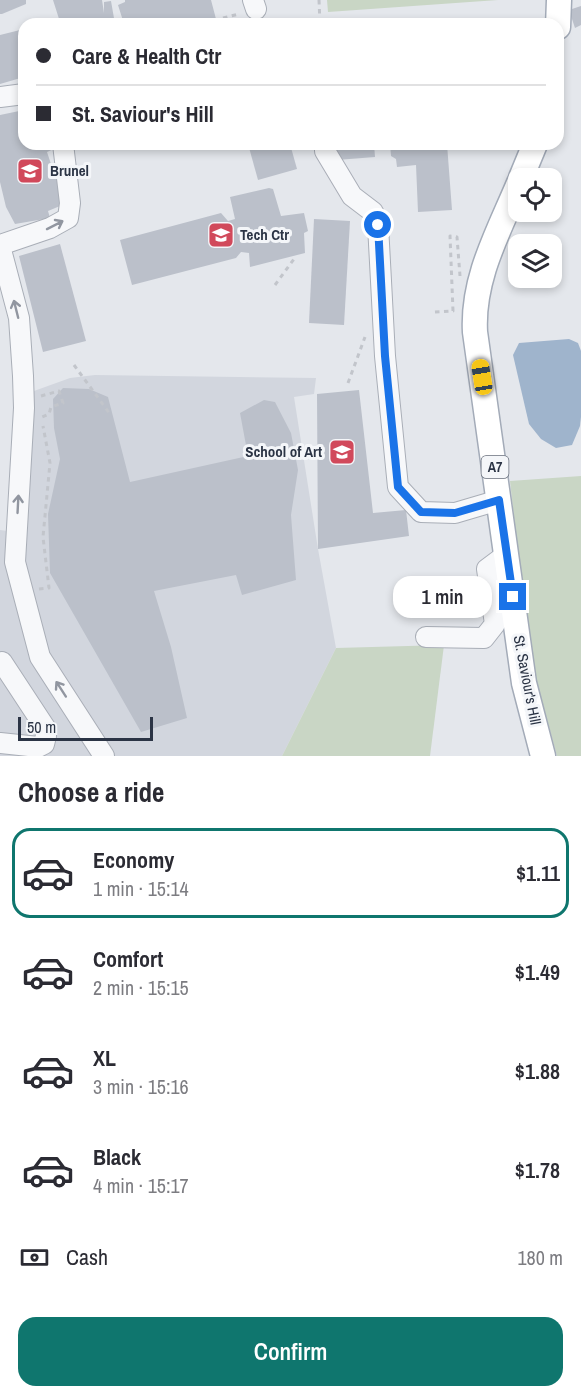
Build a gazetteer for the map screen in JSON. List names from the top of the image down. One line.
{"streets":{"main road":["A7","St. Saviour's Hill"]},"places":{"school or university":["Brunel","Tech Ctr","School of Art"]},"scale_bar":"50 m","page":{"banner":["Care & Health Ctr","St. Saviour's Hill"],"bubble":"1 min","scale":"50 m","heading":"Choose a ride","list":[{"name":"Economy","note":"1 min · 15:14","value":"$1.11"},{"name":"Comfort","note":"2 min · 15:15","value":"$1.49"},{"name":"XL","note":"3 min · 15:16","value":"$1.88"},{"name":"Black","note":"4 min · 15:17","value":"$1.78"}],"pay":["Cash","180 m"],"buttons":"Confirm"}}
